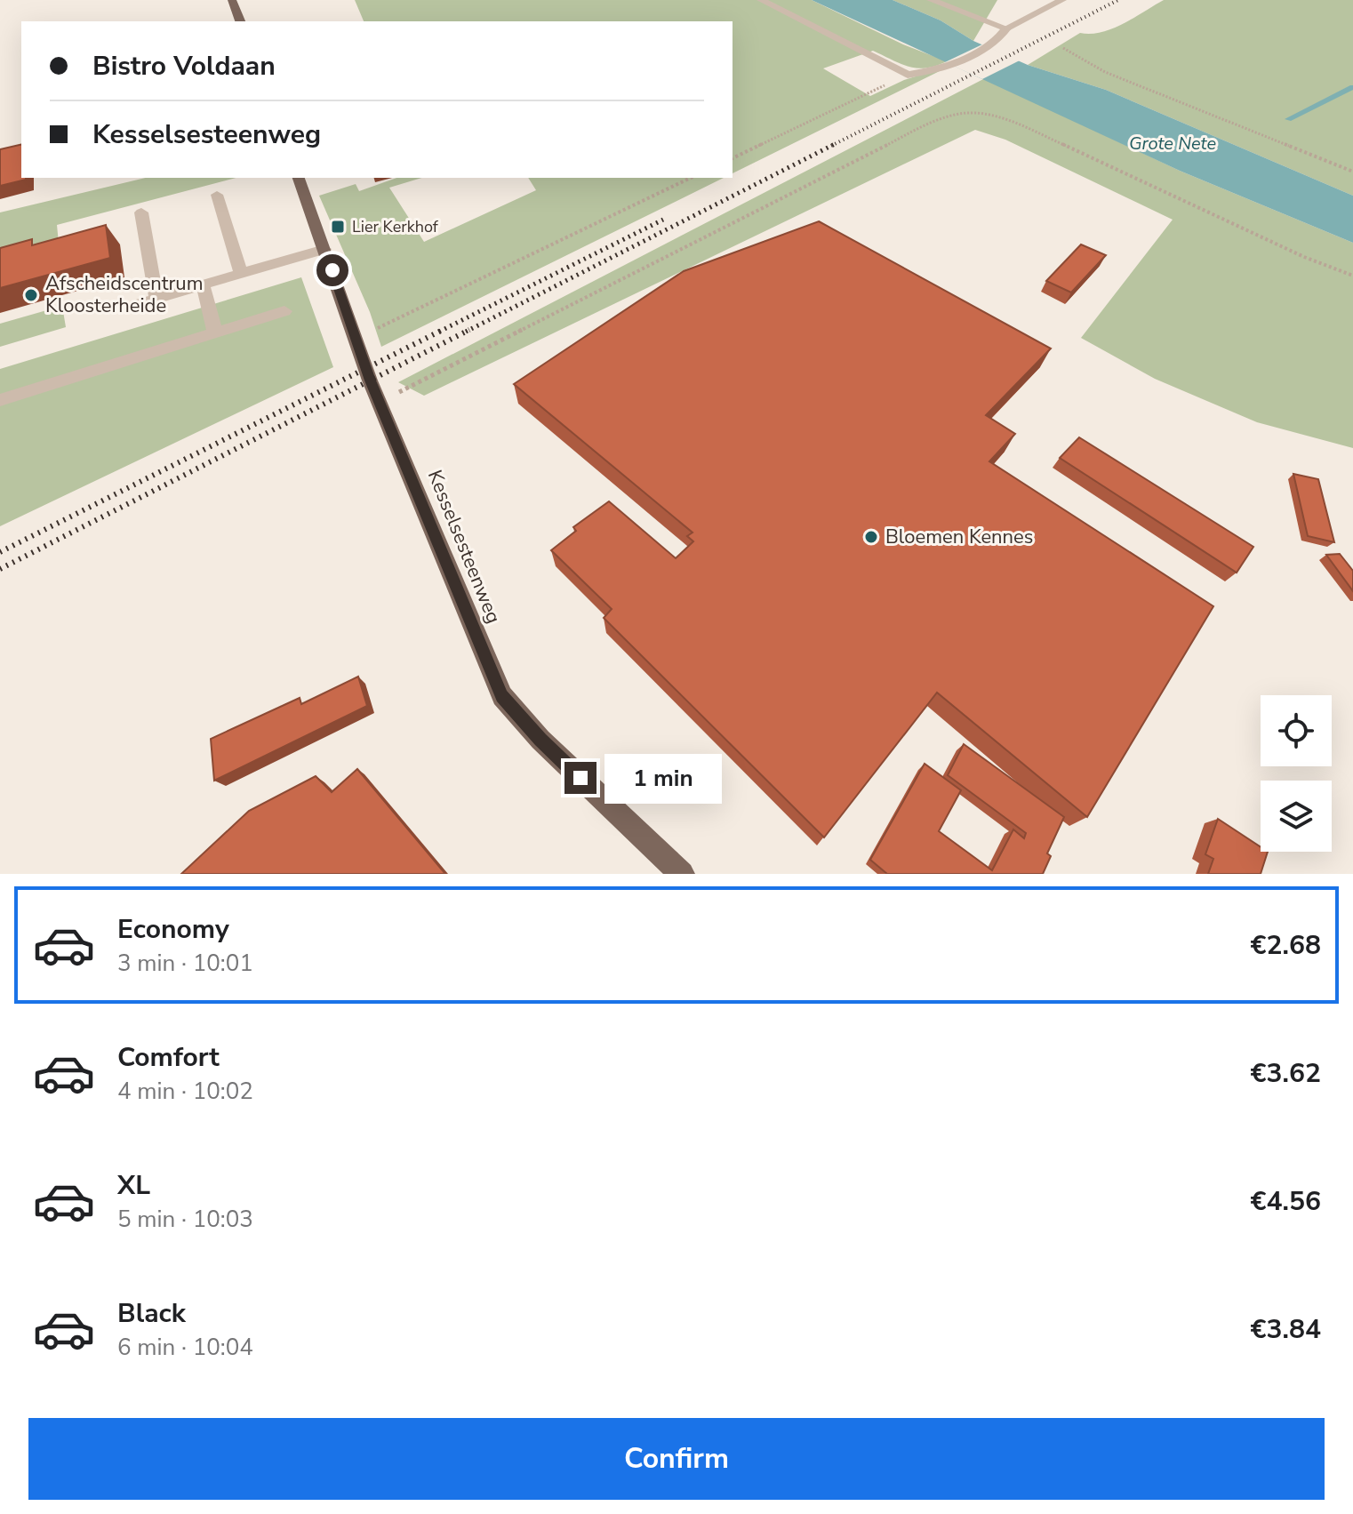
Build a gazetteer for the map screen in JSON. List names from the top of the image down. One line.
{"streets":{"main road":["Kesselsesteenweg"]},"water":["Grote Nete"],"places":{"transit":["Lier Kerkhof"],"other":["Afscheidscentrum Kloosterheide","Bloemen Kennes"]},"page":{"banner":["Bistro Voldaan","Kesselsesteenweg"],"bubble":"1 min","list":[{"name":"Economy","note":"3 min · 10:01","value":"€2.68"},{"name":"Comfort","note":"4 min · 10:02","value":"€3.62"},{"name":"XL","note":"5 min · 10:03","value":"€4.56"},{"name":"Black","note":"6 min · 10:04","value":"€3.84"}],"buttons":"Confirm"}}
